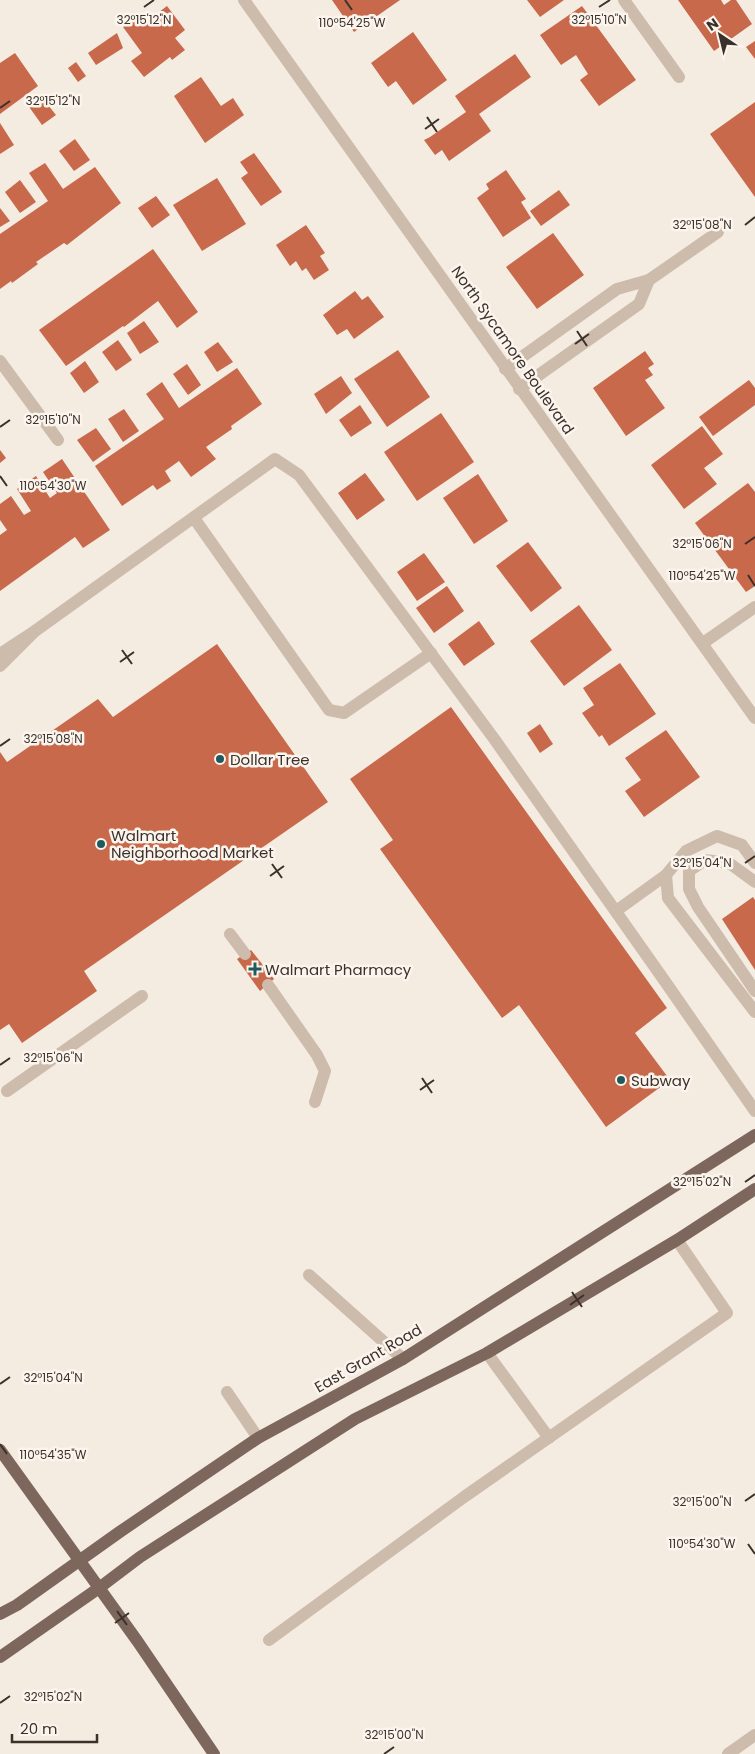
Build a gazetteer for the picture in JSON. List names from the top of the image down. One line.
{"streets":{"main road":["East Grant Road"],"street":["North Sycamore Boulevard"]},"places":{"other":["Dollar Tree","Walmart Neighborhood Market","Subway"],"health":["Walmart Pharmacy"]},"scale_bar":"20 m","north":"top left","coordinates":["32°15'10\"N","32°15'12\"N","110°54'25\"W","32°15'08\"N","110°54'30\"W","32°15'06\"N","32°15'04\"N","32°15'02\"N","110°54'35\"W","32°15'00\"N"]}
